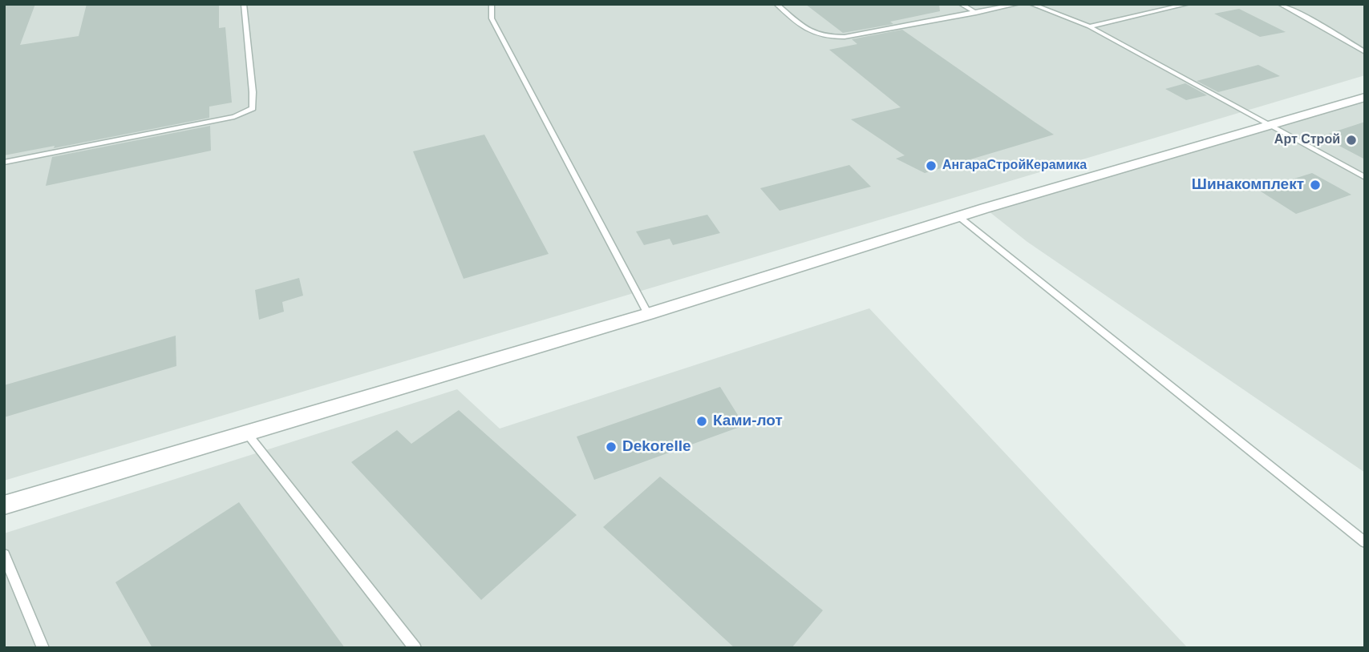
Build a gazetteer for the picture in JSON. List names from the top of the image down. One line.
{"places":["Арт Строй","АнгараСтройКерамика","Шинакомплект","Ками-лот","Dekorelle"]}
